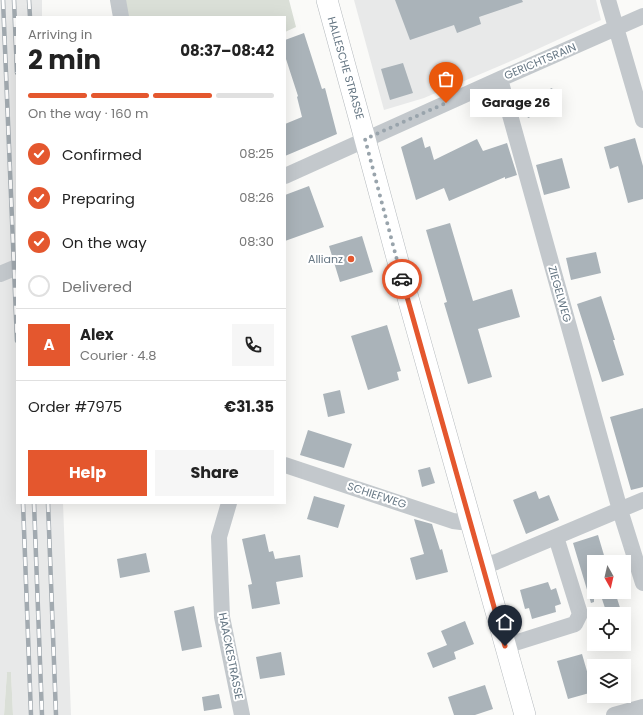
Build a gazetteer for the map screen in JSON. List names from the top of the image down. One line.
{"streets":{"main road":["HALLESCHE STRASSE"],"street":["GERICHTSRAIN","ZIEGELWEG","SCHIEFWEG","HAACKESTRASSE"]},"crossings":[["GERICHTSRAIN","HALLESCHE STRASSE"],["GERICHTSRAIN","ZIEGELWEG"],["HALLESCHE STRASSE","SCHIEFWEG"]],"places":["Garage 26","Allianz"],"north":"bottom","page":{"heading":["2 min","Arriving in","08:37–08:42"],"panel":["Alex","Courier · 4.8","Order #7975","€31.35"],"bar":"On the way · 160 m","bubble":"Garage 26","list":[["Confirmed","08:25"],["Preparing","08:26"],["On the way","08:30"],"Delivered"],"round":"A","buttons":["Help","Share"]}}
